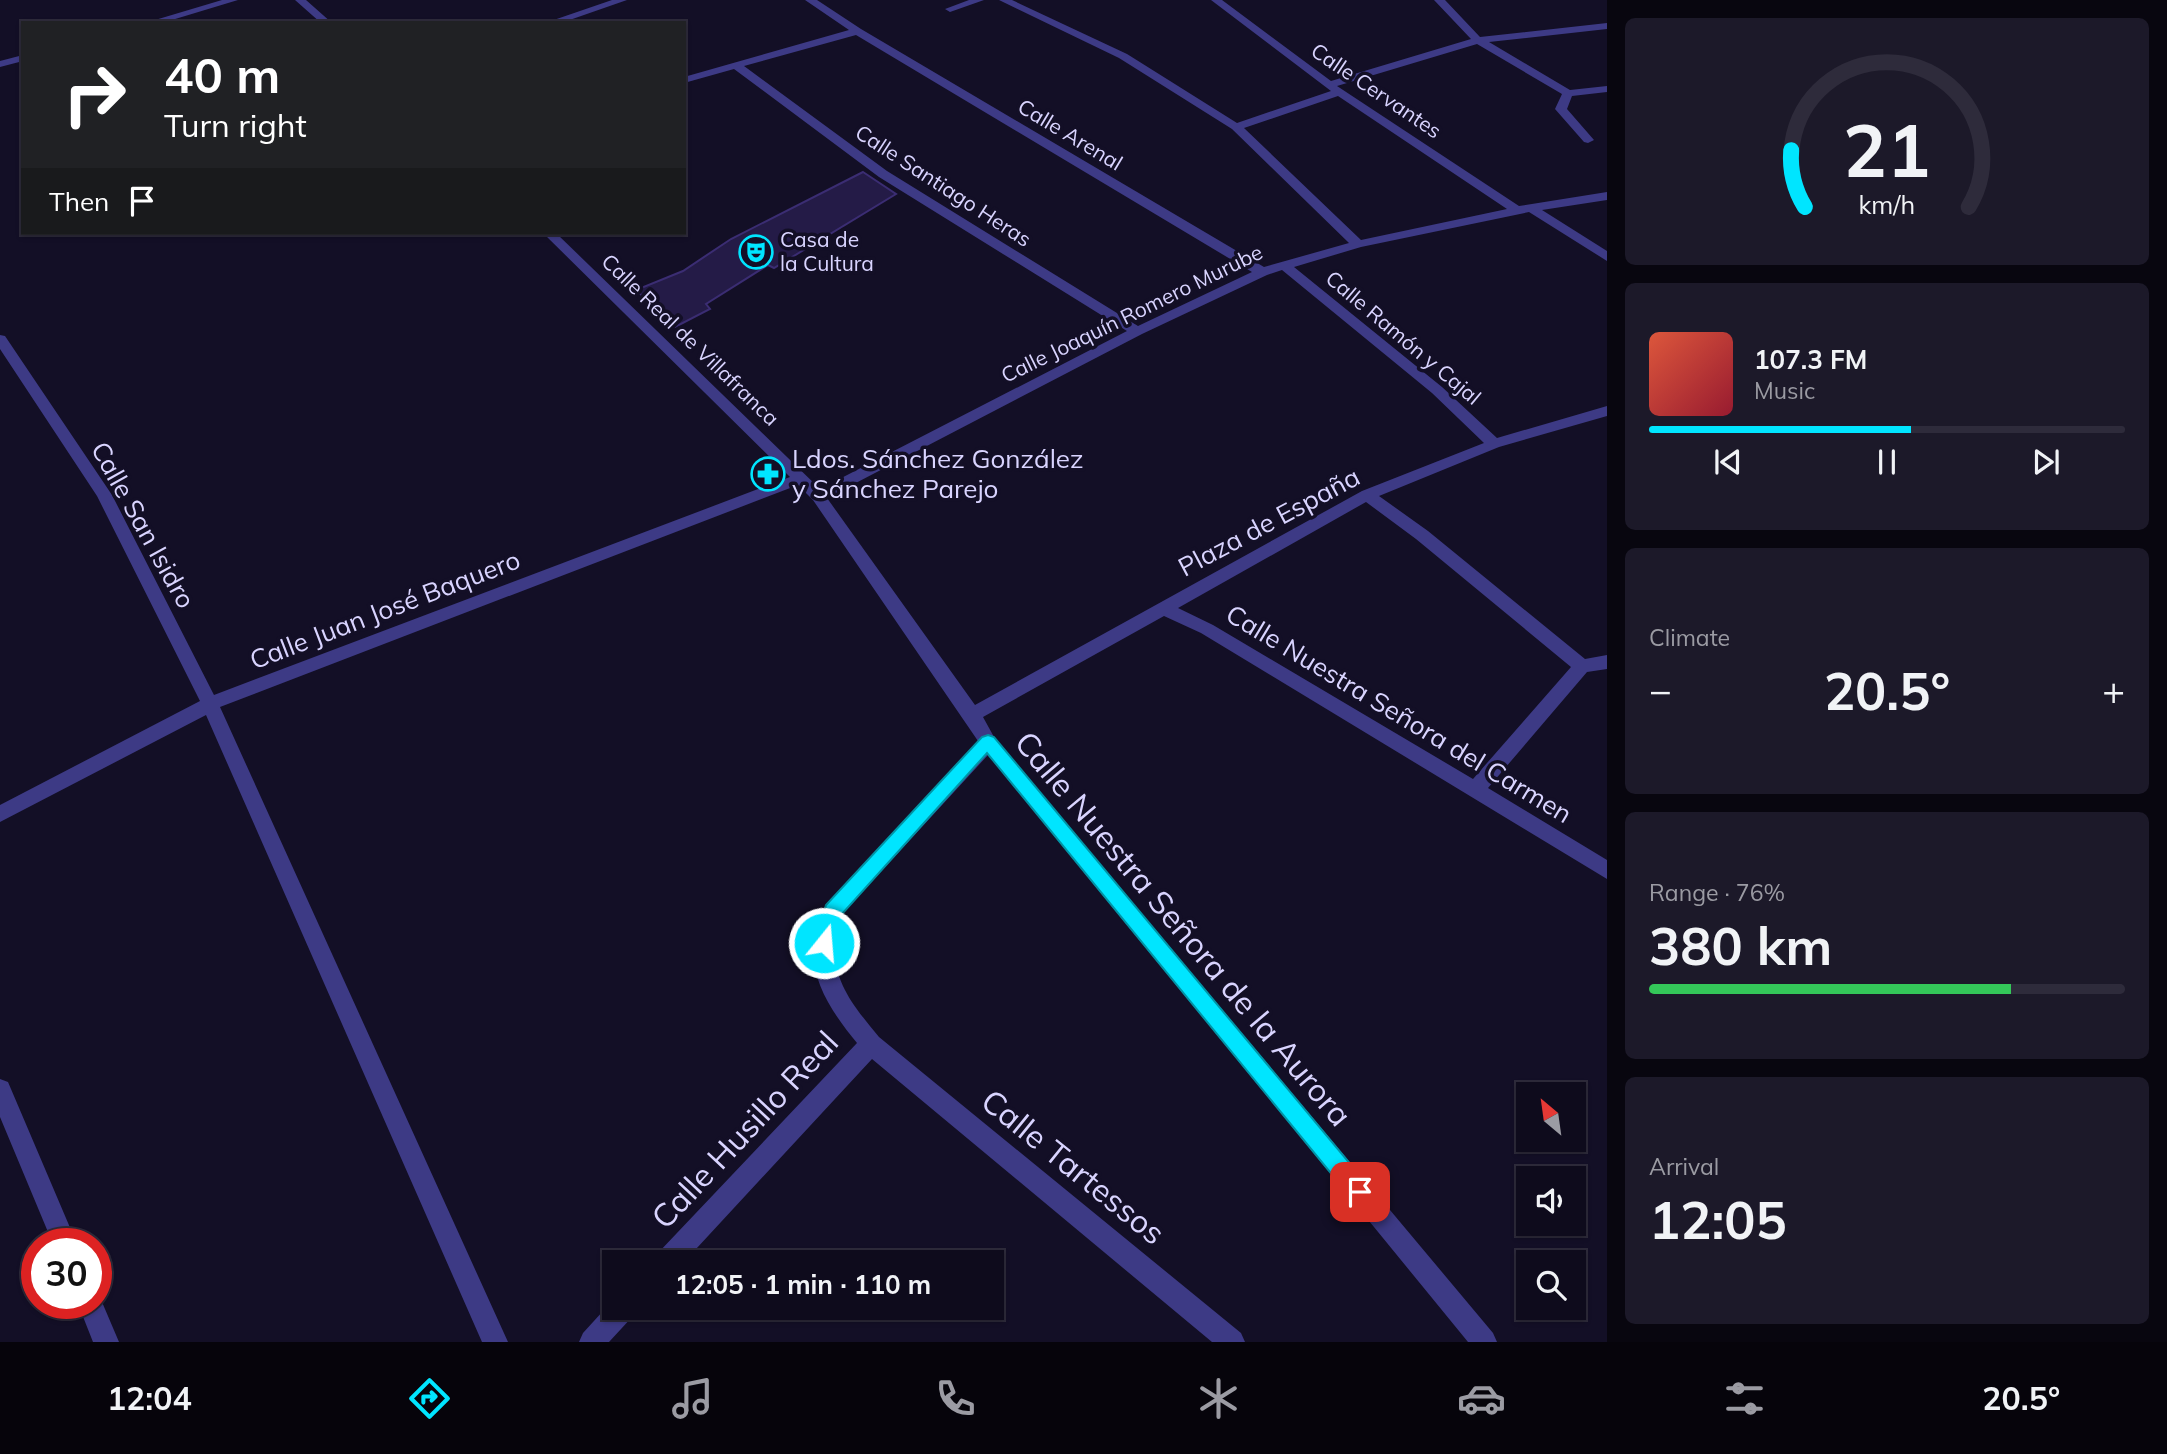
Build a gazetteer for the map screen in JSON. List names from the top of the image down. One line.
{"streets":{"street":["Calle Cervantes","Calle Arenal","Calle Santiago Heras","Calle Joaquín Romero Murube","Calle Ramón y Cajal","Calle Real de Villafranca","Plaza de España","Calle San Isidro","Calle Juan José Baquero","Calle Nuestra Señora del Carmen","Calle Nuestra Señora de la Aurora","Calle Husillo Real","Calle Tartessos"]},"crossings":[["Calle Cervantes","Calle Joaquín Romero Murube"],["Calle Arenal","Calle Joaquín Romero Murube"],["Calle Santiago Heras","Calle Joaquín Romero Murube"],["Calle Joaquín Romero Murube","Calle Ramón y Cajal"],["Calle Joaquín Romero Murube","Calle Real de Villafranca"],["Calle Ramón y Cajal","Plaza de España"],["Calle Real de Villafranca","Calle Juan José Baquero"],["Plaza de España","Calle Nuestra Señora del Carmen"],["Plaza de España","Calle Nuestra Señora de la Aurora"],["Calle San Isidro","Calle Juan José Baquero"],["Calle Nuestra Señora de la Aurora","Calle Husillo Real"],["Calle Husillo Real","Calle Tartessos"]],"places":{"theatre":["Casa de la Cultura"],"pharmacy":["Ldos. Sánchez González y Sánchez Parejo"]},"north":"top left","page":{"turn":["40 m","Turn right"],"then":"Then","song":["107.3 FM","Music"],"tile":["Climate",["Range · 76%","380 km"],["Arrival","12:05"]],"heat":["−","20.5°","+"],"limit":"30","trip":"12:05 · 1 min · 110 m","tabs":["12:04","20.5°"],"gauge":["21","km/h"]}}
